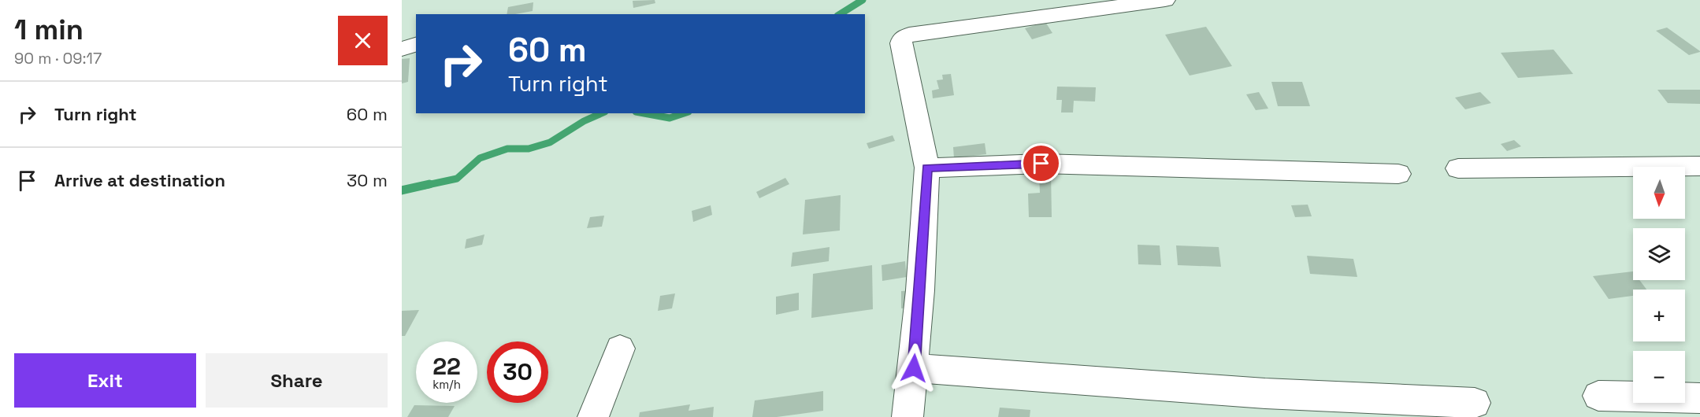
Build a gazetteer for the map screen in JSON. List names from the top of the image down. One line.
{"north":"bottom","page":{"heading":["1 min","90 m · 09:17"],"turn":["60 m","Turn right"],"list":[{"name":"Turn right","value":"60 m"},{"name":"Arrive at destination","value":"30 m"}],"map_buttons":["+","−"],"speed":"22 km/h","limit":"30","buttons":["Exit","Share"]}}
